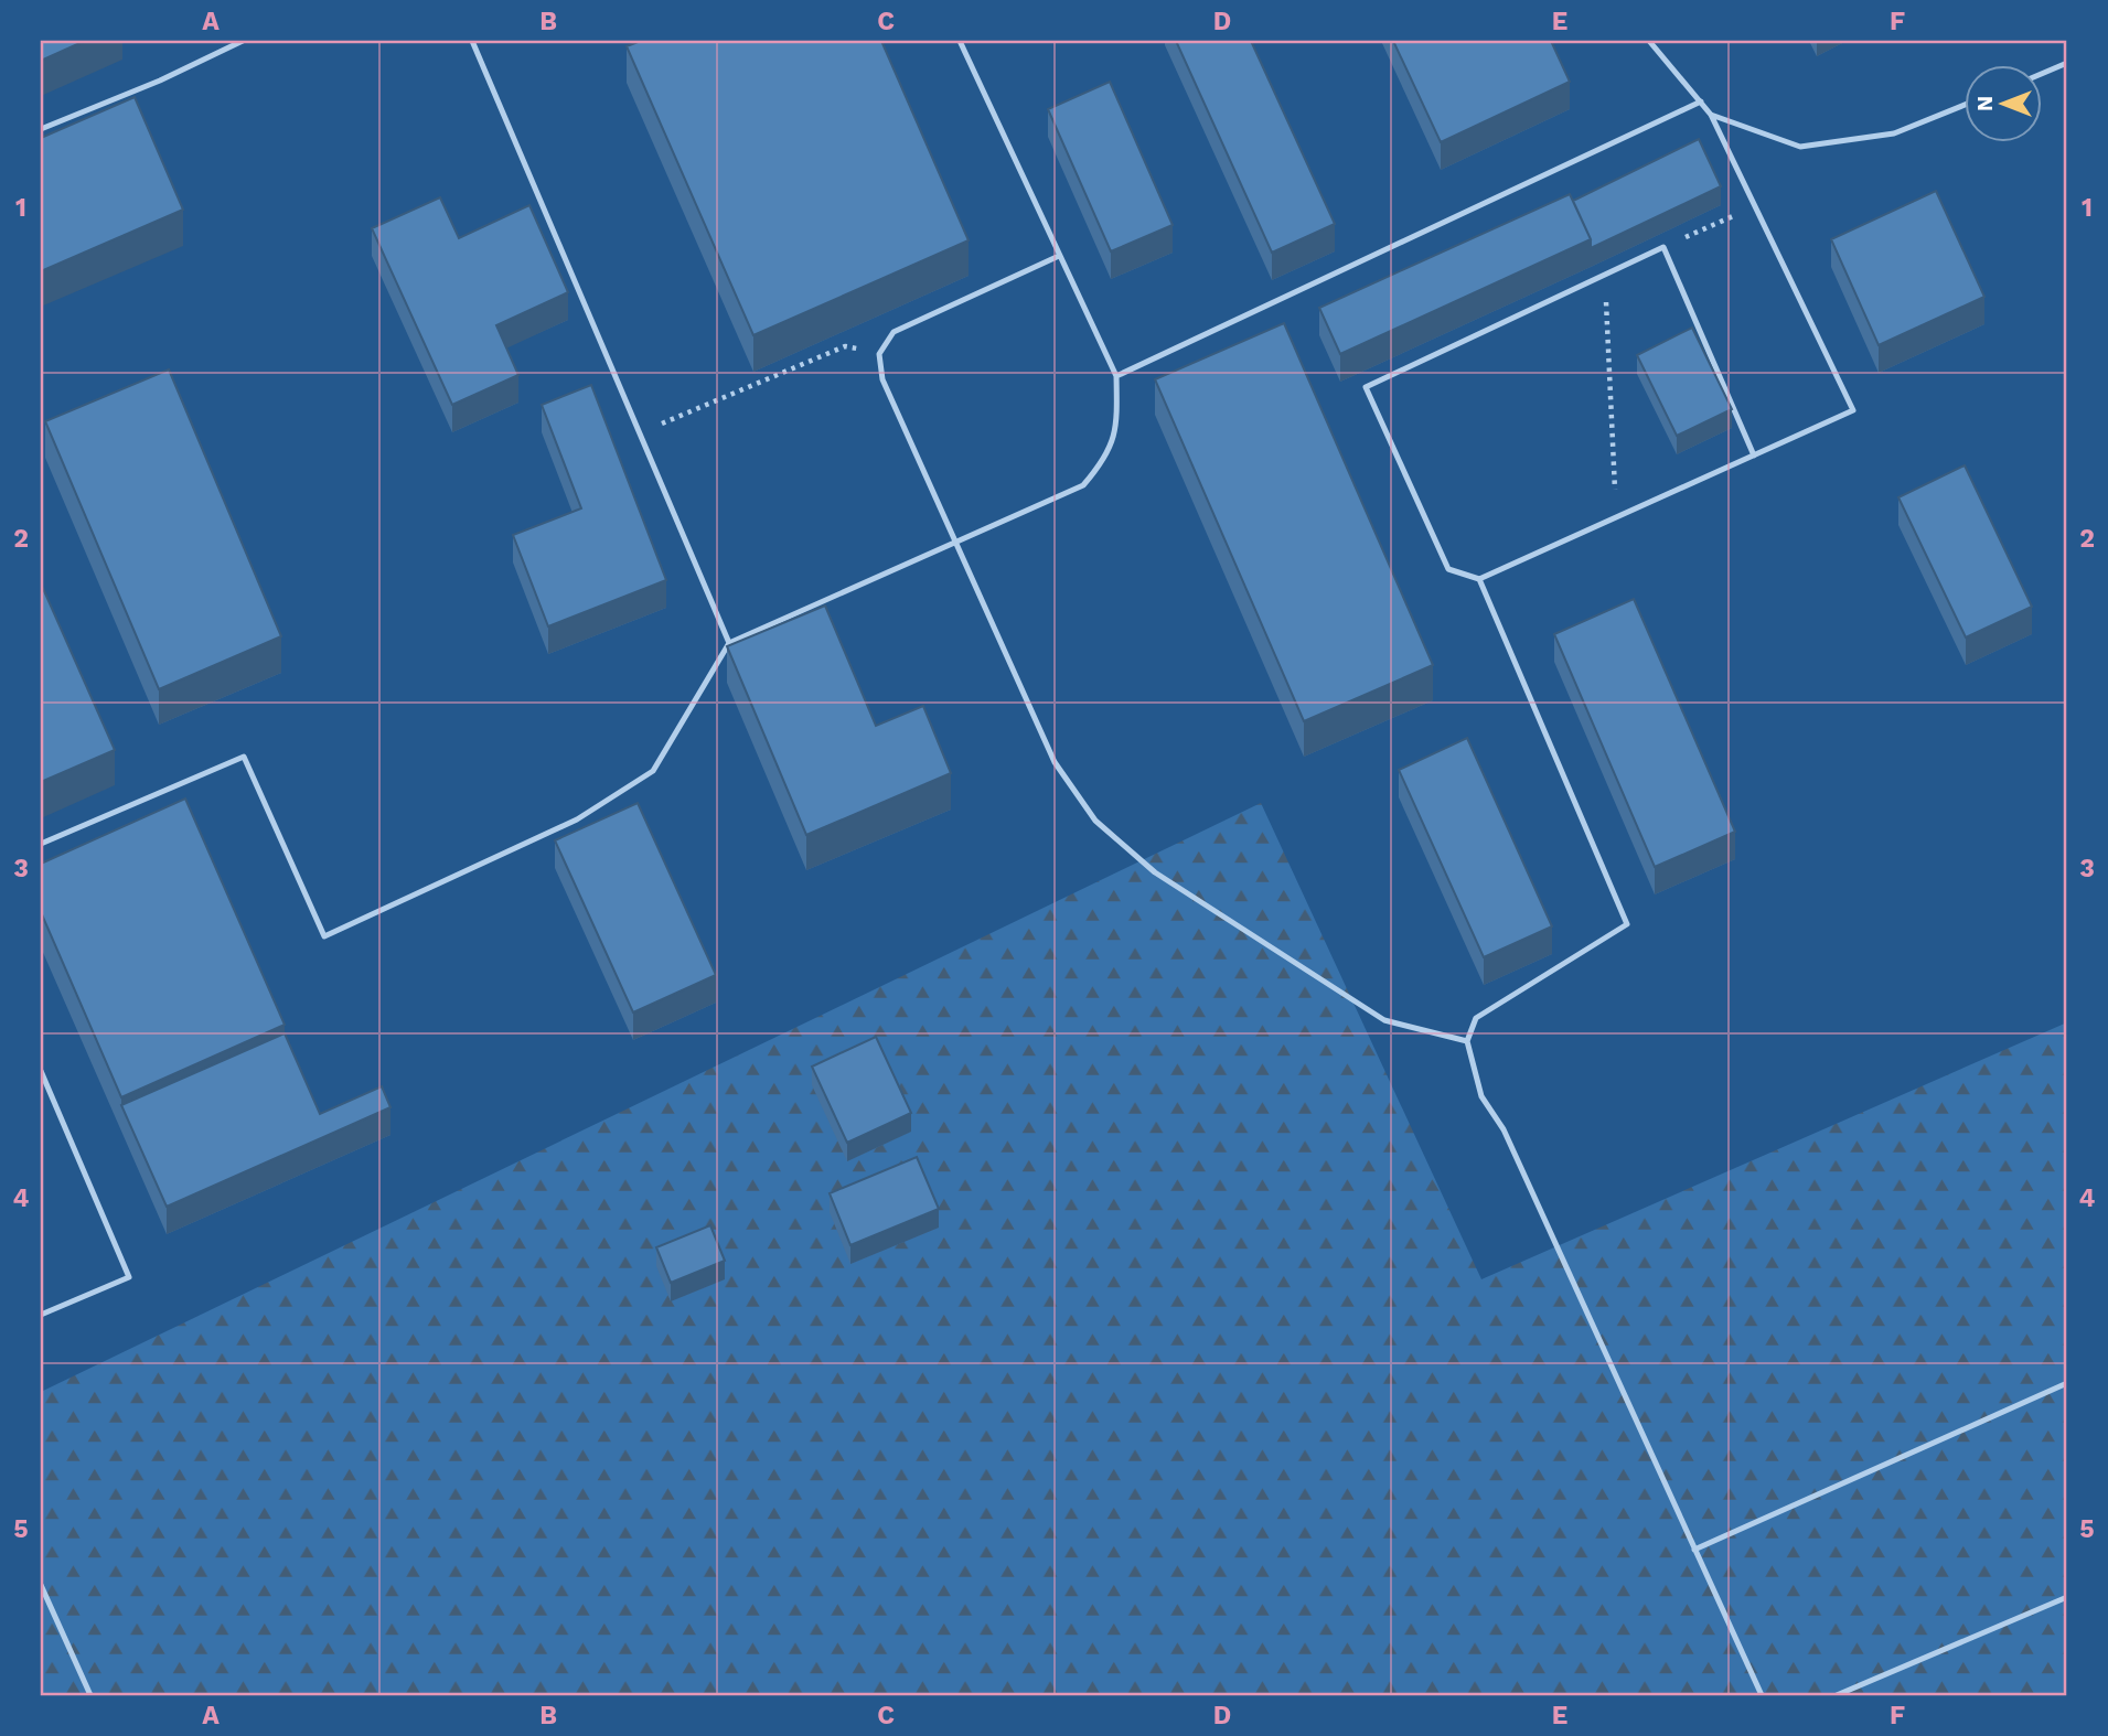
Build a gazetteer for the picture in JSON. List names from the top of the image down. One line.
{"north":"left","grid":{"columns":["A","B","C","D","E","F"],"rows":["1","2","3","4","5"]}}
